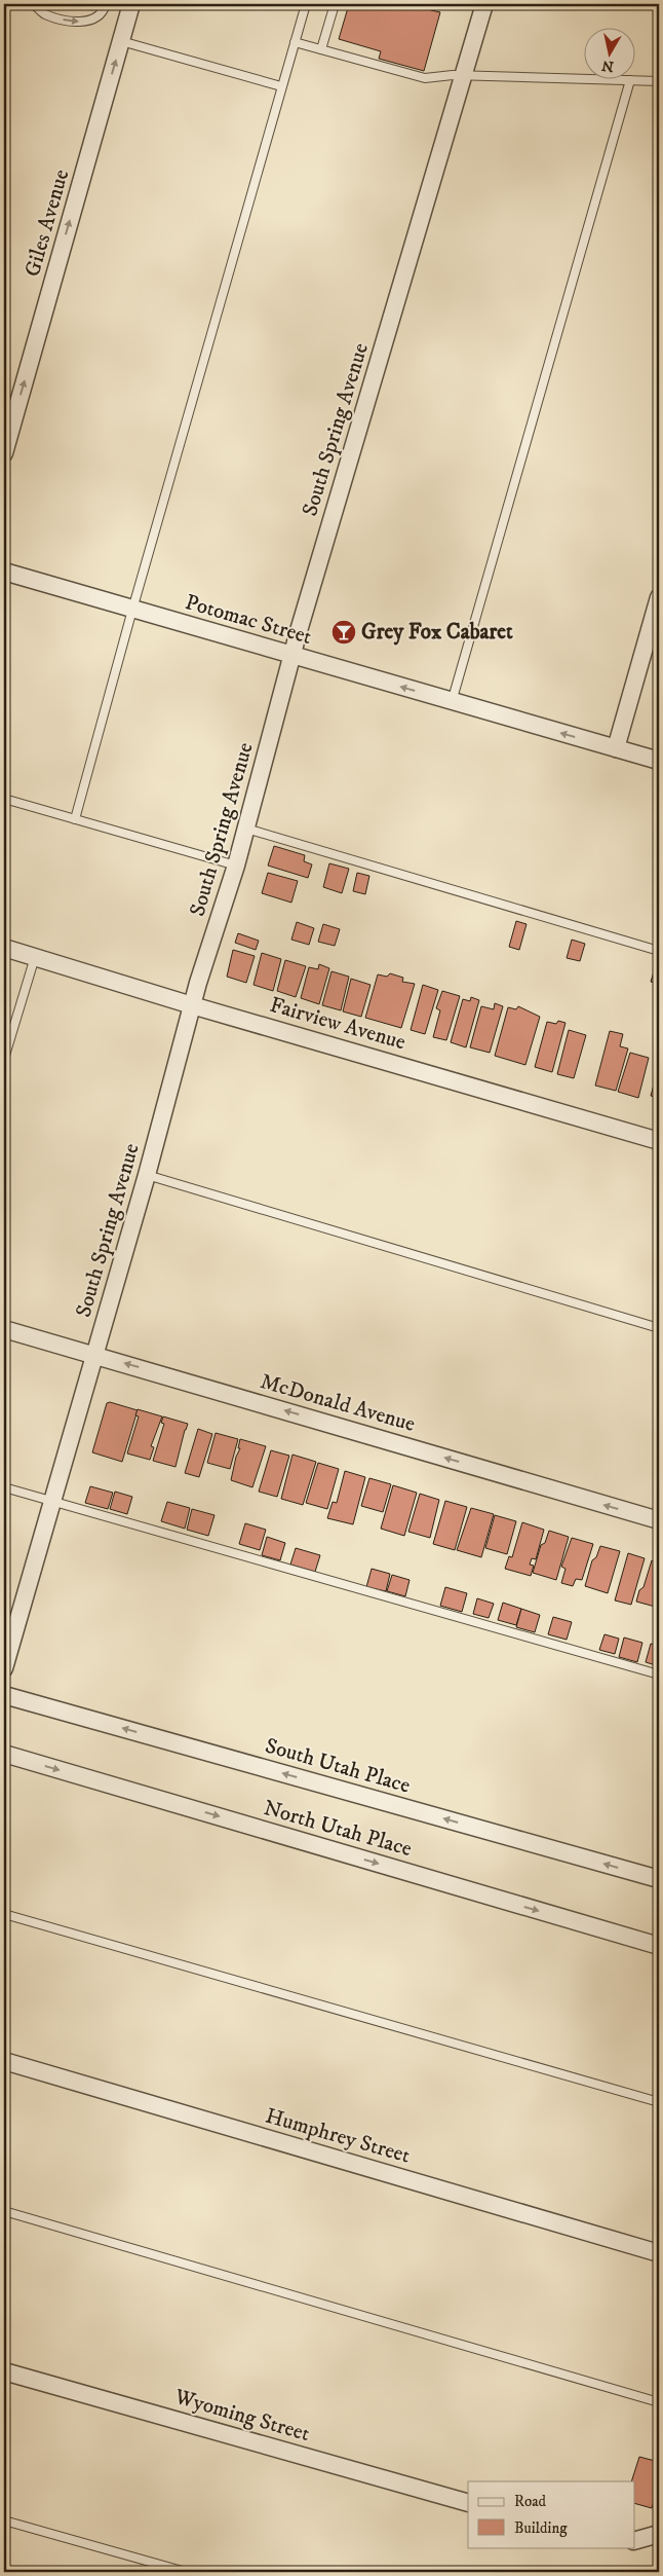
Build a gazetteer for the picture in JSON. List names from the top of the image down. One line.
{"streets":{"street":["Giles Avenue","South Spring Avenue","Potomac Street","Fairview Avenue","McDonald Avenue","South Utah Place","North Utah Place","Humphrey Street","Wyoming Street"]},"crossings":[["South Spring Avenue","Potomac Street"],["South Spring Avenue","Fairview Avenue"],["South Spring Avenue","McDonald Avenue"]],"one_way":["Giles Avenue","Potomac Street","McDonald Avenue","South Utah Place","North Utah Place"],"places":{"bar":["Grey Fox Cabaret"]},"legend":["Road","Building"],"north":"bottom"}
